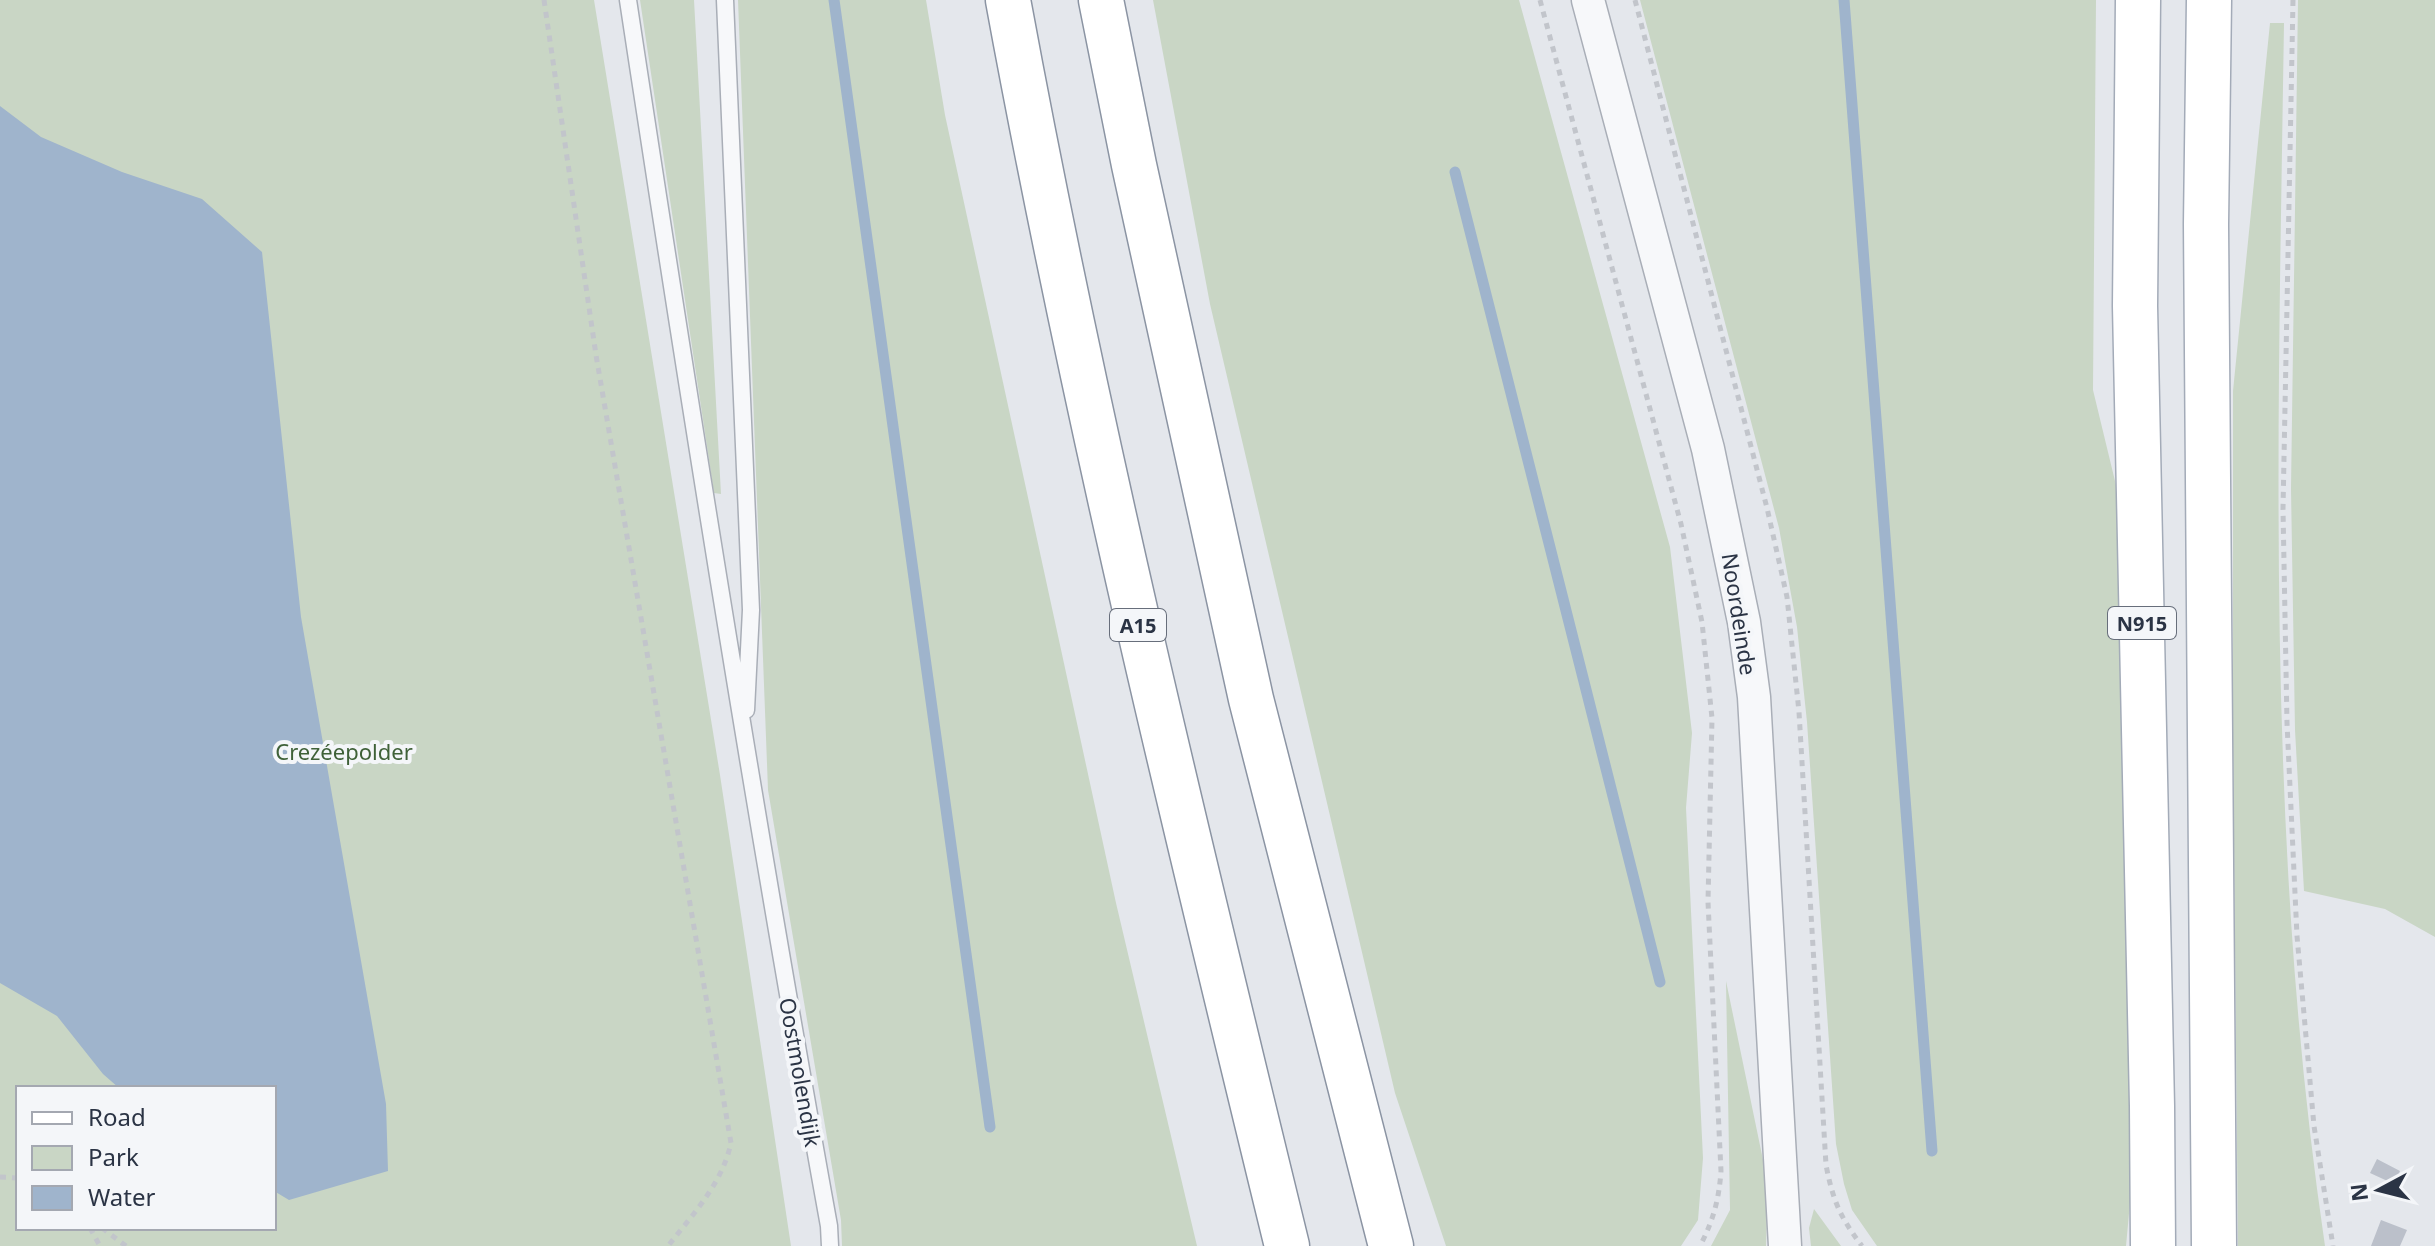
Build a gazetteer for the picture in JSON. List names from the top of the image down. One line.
{"streets":{"main road":["N915","A15"],"street":["Noordeinde"],"lane":["Oostmolendijk"]},"parks":["Crezéepolder"],"legend":["Road","Park","Water"],"north":"left"}
